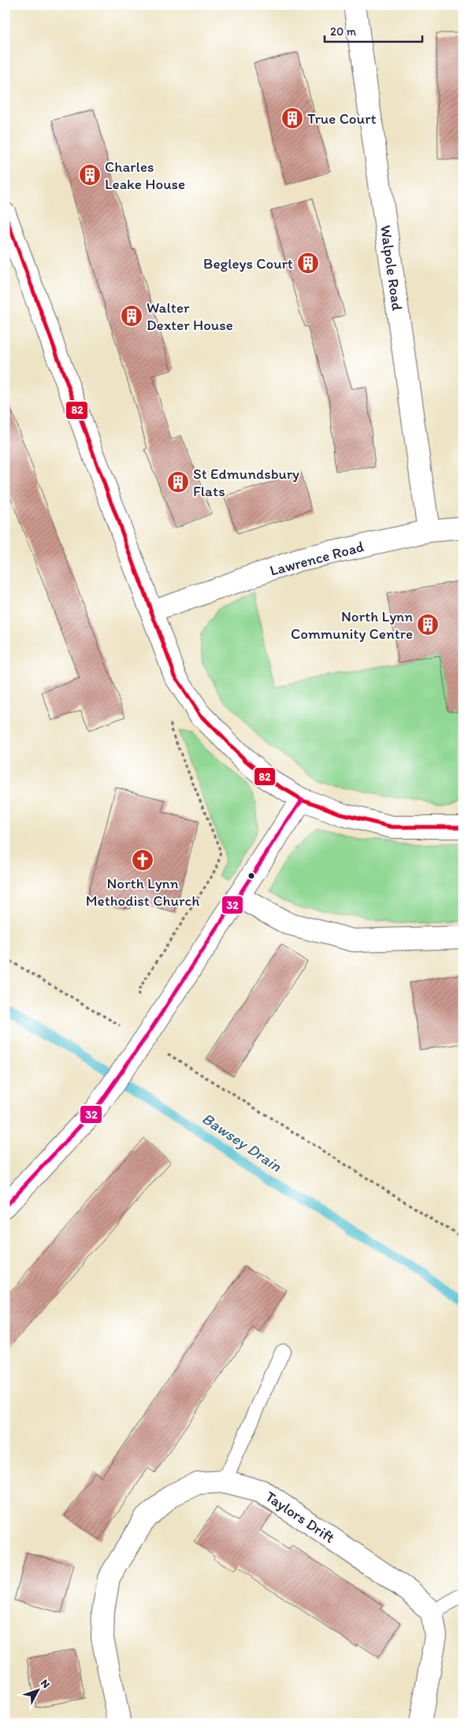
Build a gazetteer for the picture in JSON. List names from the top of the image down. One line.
{"streets":{"street":["Walpole Road","Lawrence Road","Taylors Drift"]},"crossings":[["Walpole Road","Lawrence Road"]],"water":["Bawsey Drain"],"places":{"building":["True Court","Charles Leake House","Begleys Court","Walter Dexter House","St Edmundsbury Flats","North Lynn Community Centre"],"church":["North Lynn Methodist Church"]},"lines":["transit line 82","transit line 32"],"scale_bar":"20 m","north":"top right"}
